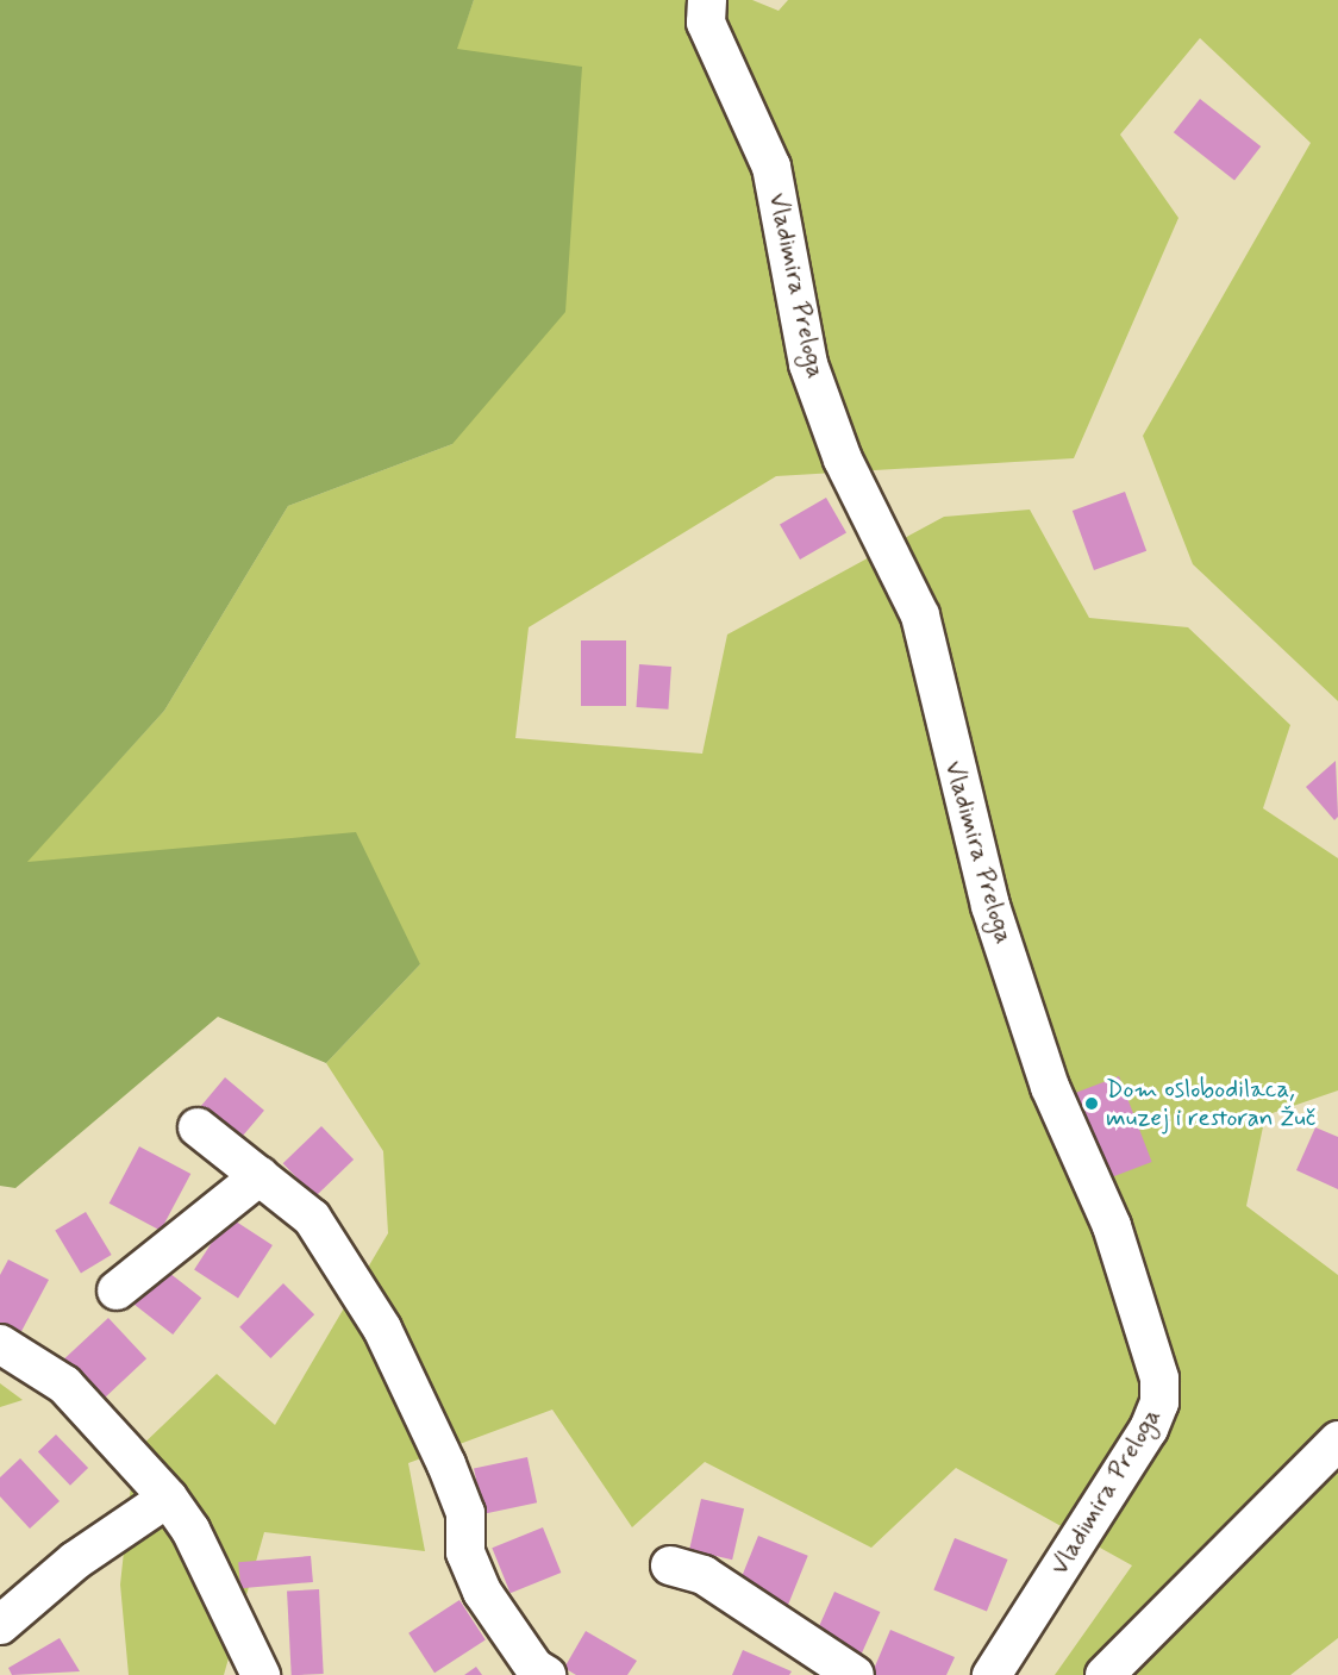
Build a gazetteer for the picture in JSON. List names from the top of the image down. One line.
{"streets":{"street":["Vladimira Preloga"]},"places":["Dom oslobodilaca, muzej i restoran Žuč"]}
